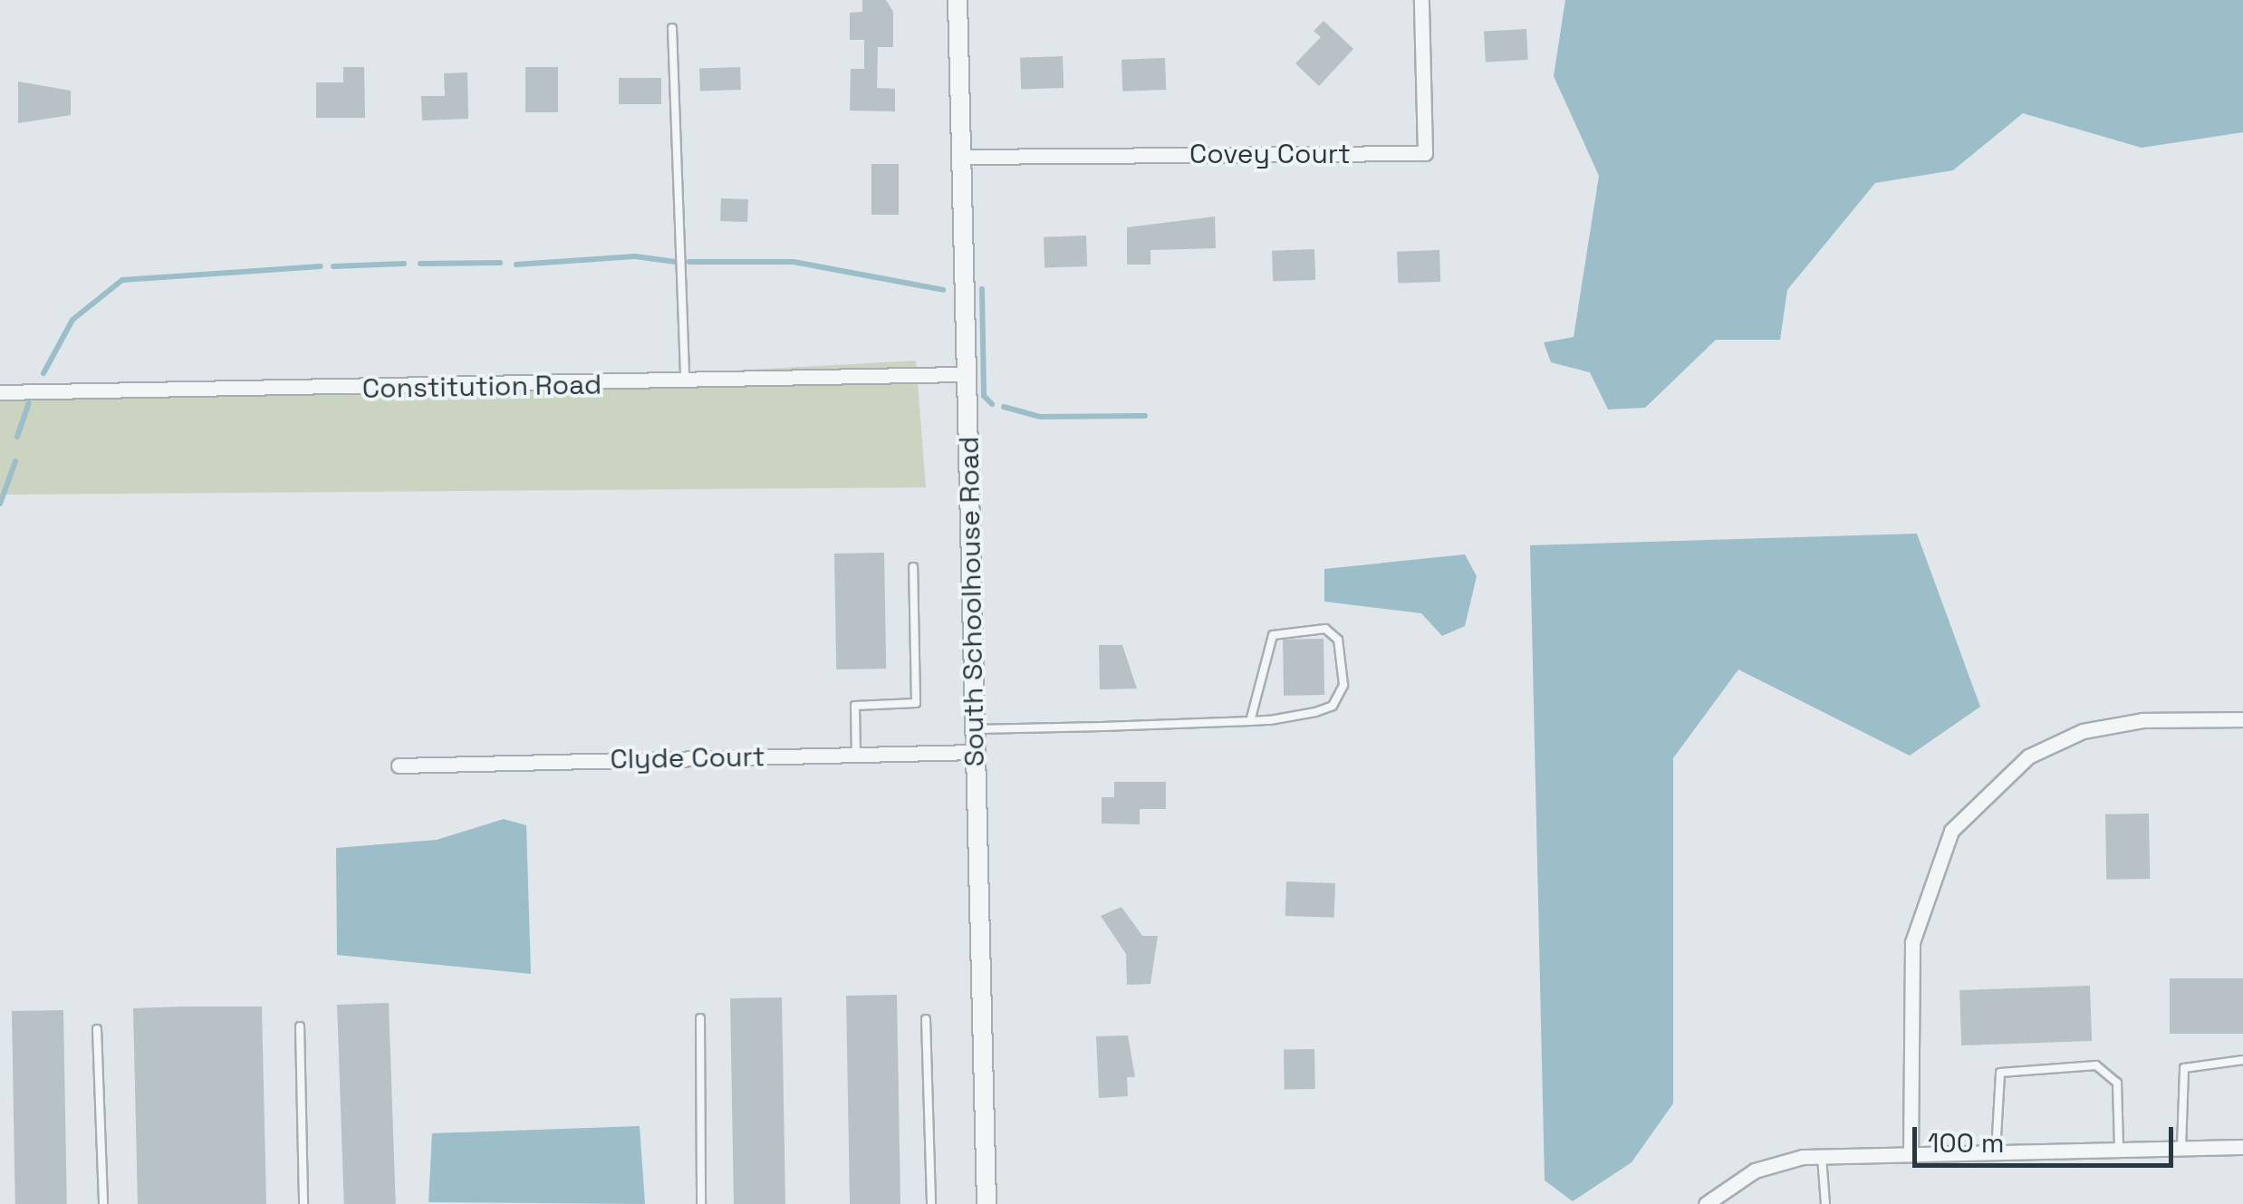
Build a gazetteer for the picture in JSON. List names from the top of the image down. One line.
{"streets":{"street":["Covey Court","Constitution Road","South Schoolhouse Road","Clyde Court"]},"crossings":[["Covey Court","South Schoolhouse Road"],["Constitution Road","South Schoolhouse Road"],["South Schoolhouse Road","Clyde Court"]],"scale_bar":"100 m"}
